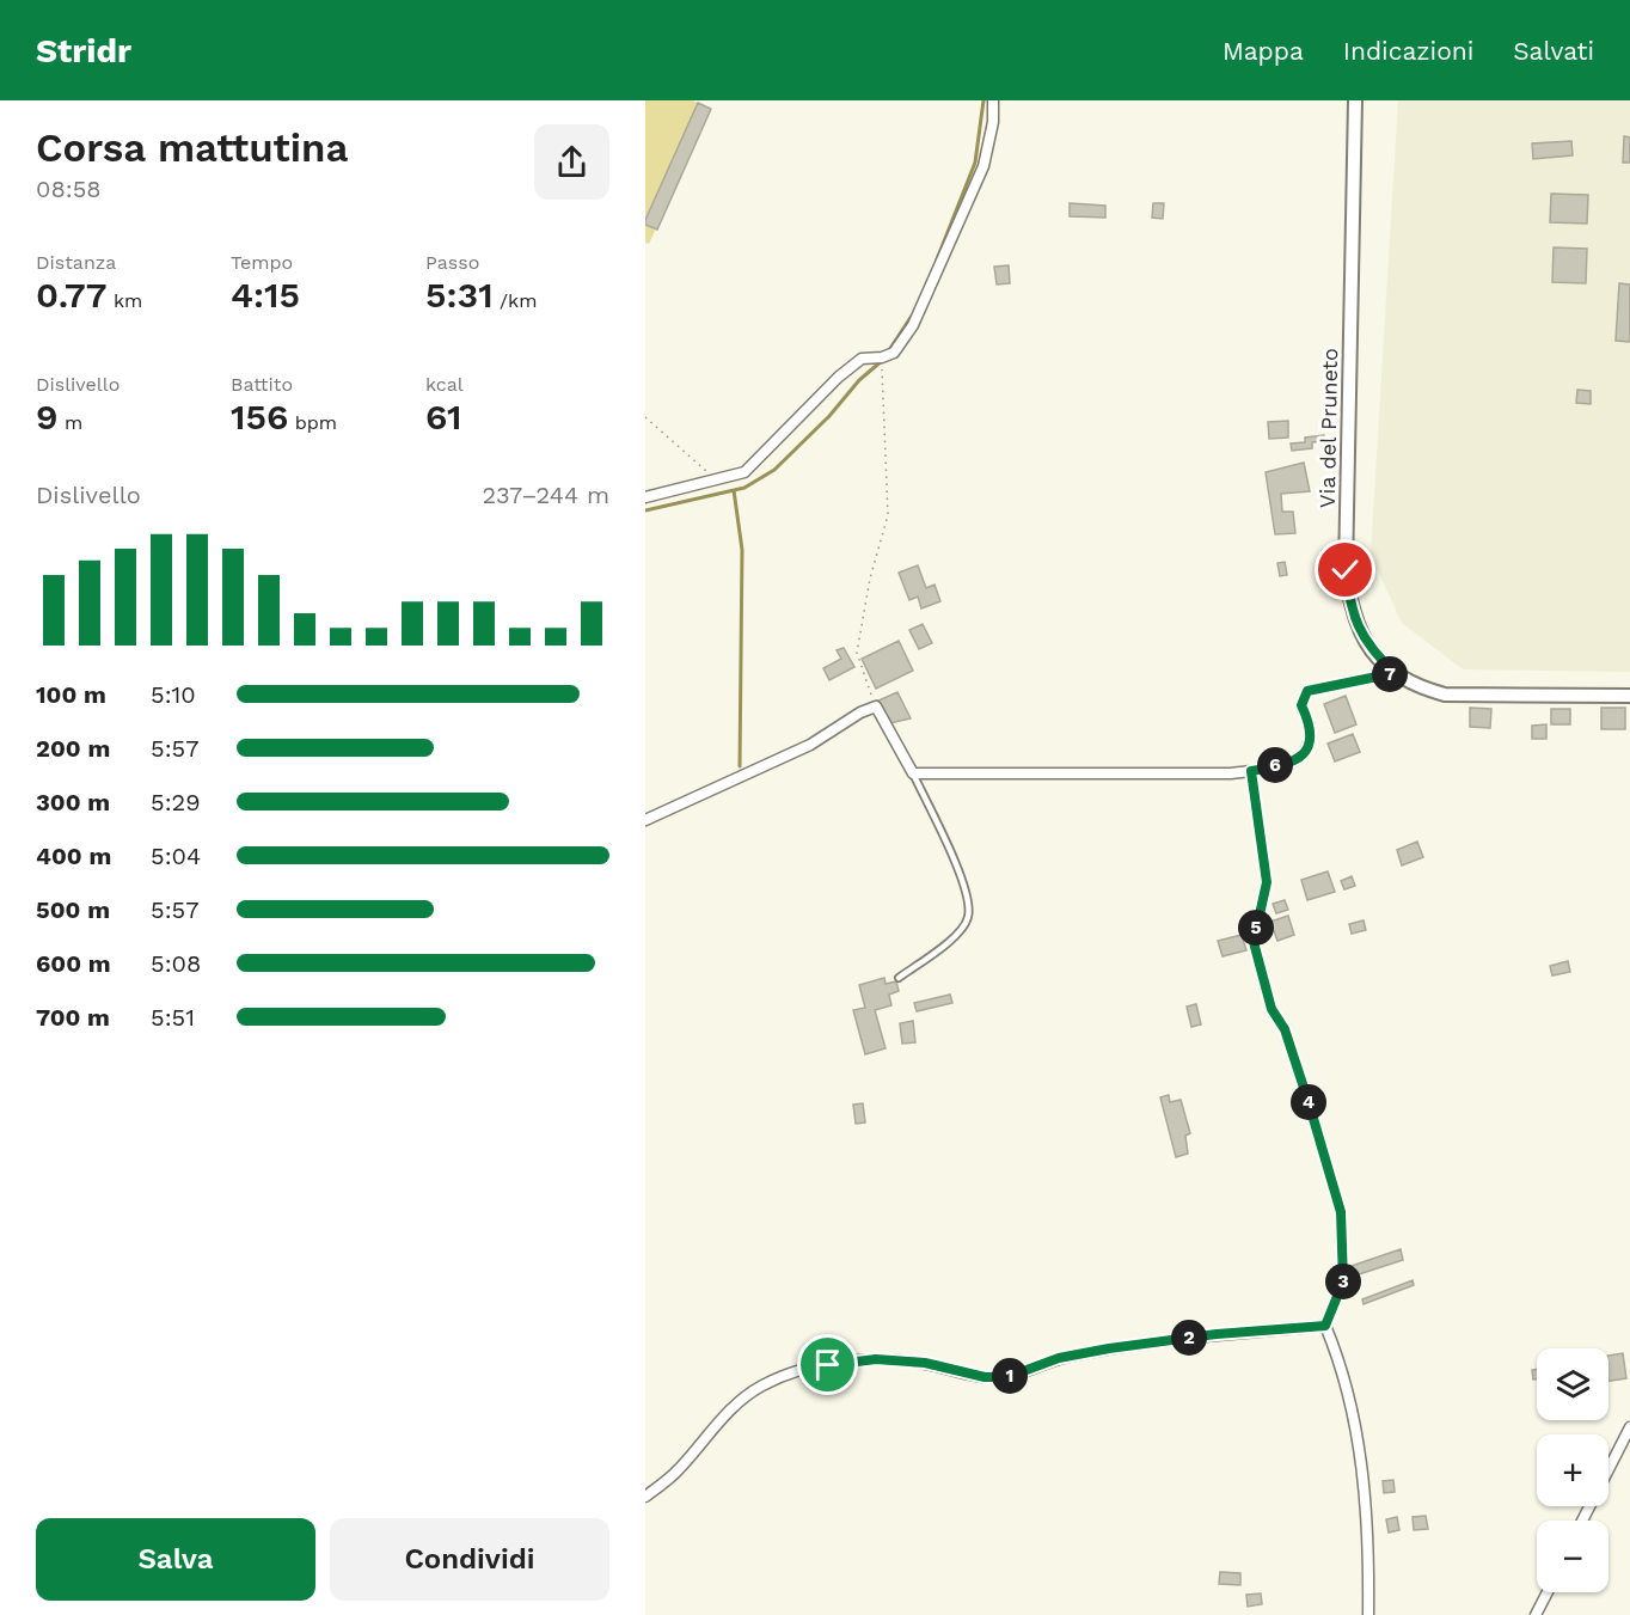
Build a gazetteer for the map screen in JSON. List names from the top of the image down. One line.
{"streets":{"street":["Via del Pruneto"]},"page":{"header":"Stridr","nav":["Mappa","Indicazioni","Salvati"],"heading":["Corsa mattutina","08:58"],"stats":[["Distanza","0.77 km"],["Tempo","4:15"],["Passo","5:31 /km"],["Dislivello","9 m"],["Battito","156 bpm"],["kcal","61"]],"chart":["Dislivello","237–244 m"],"pins":["7","6","5","4","3","2","1"],"list":[{"name":"100 m","note":"5:10"},{"name":"200 m","note":"5:57"},{"name":"300 m","note":"5:29"},{"name":"400 m","note":"5:04"},{"name":"500 m","note":"5:57"},{"name":"600 m","note":"5:08"},{"name":"700 m","note":"5:51"}],"map_buttons":["+","−"],"buttons":["Salva","Condividi"]}}
